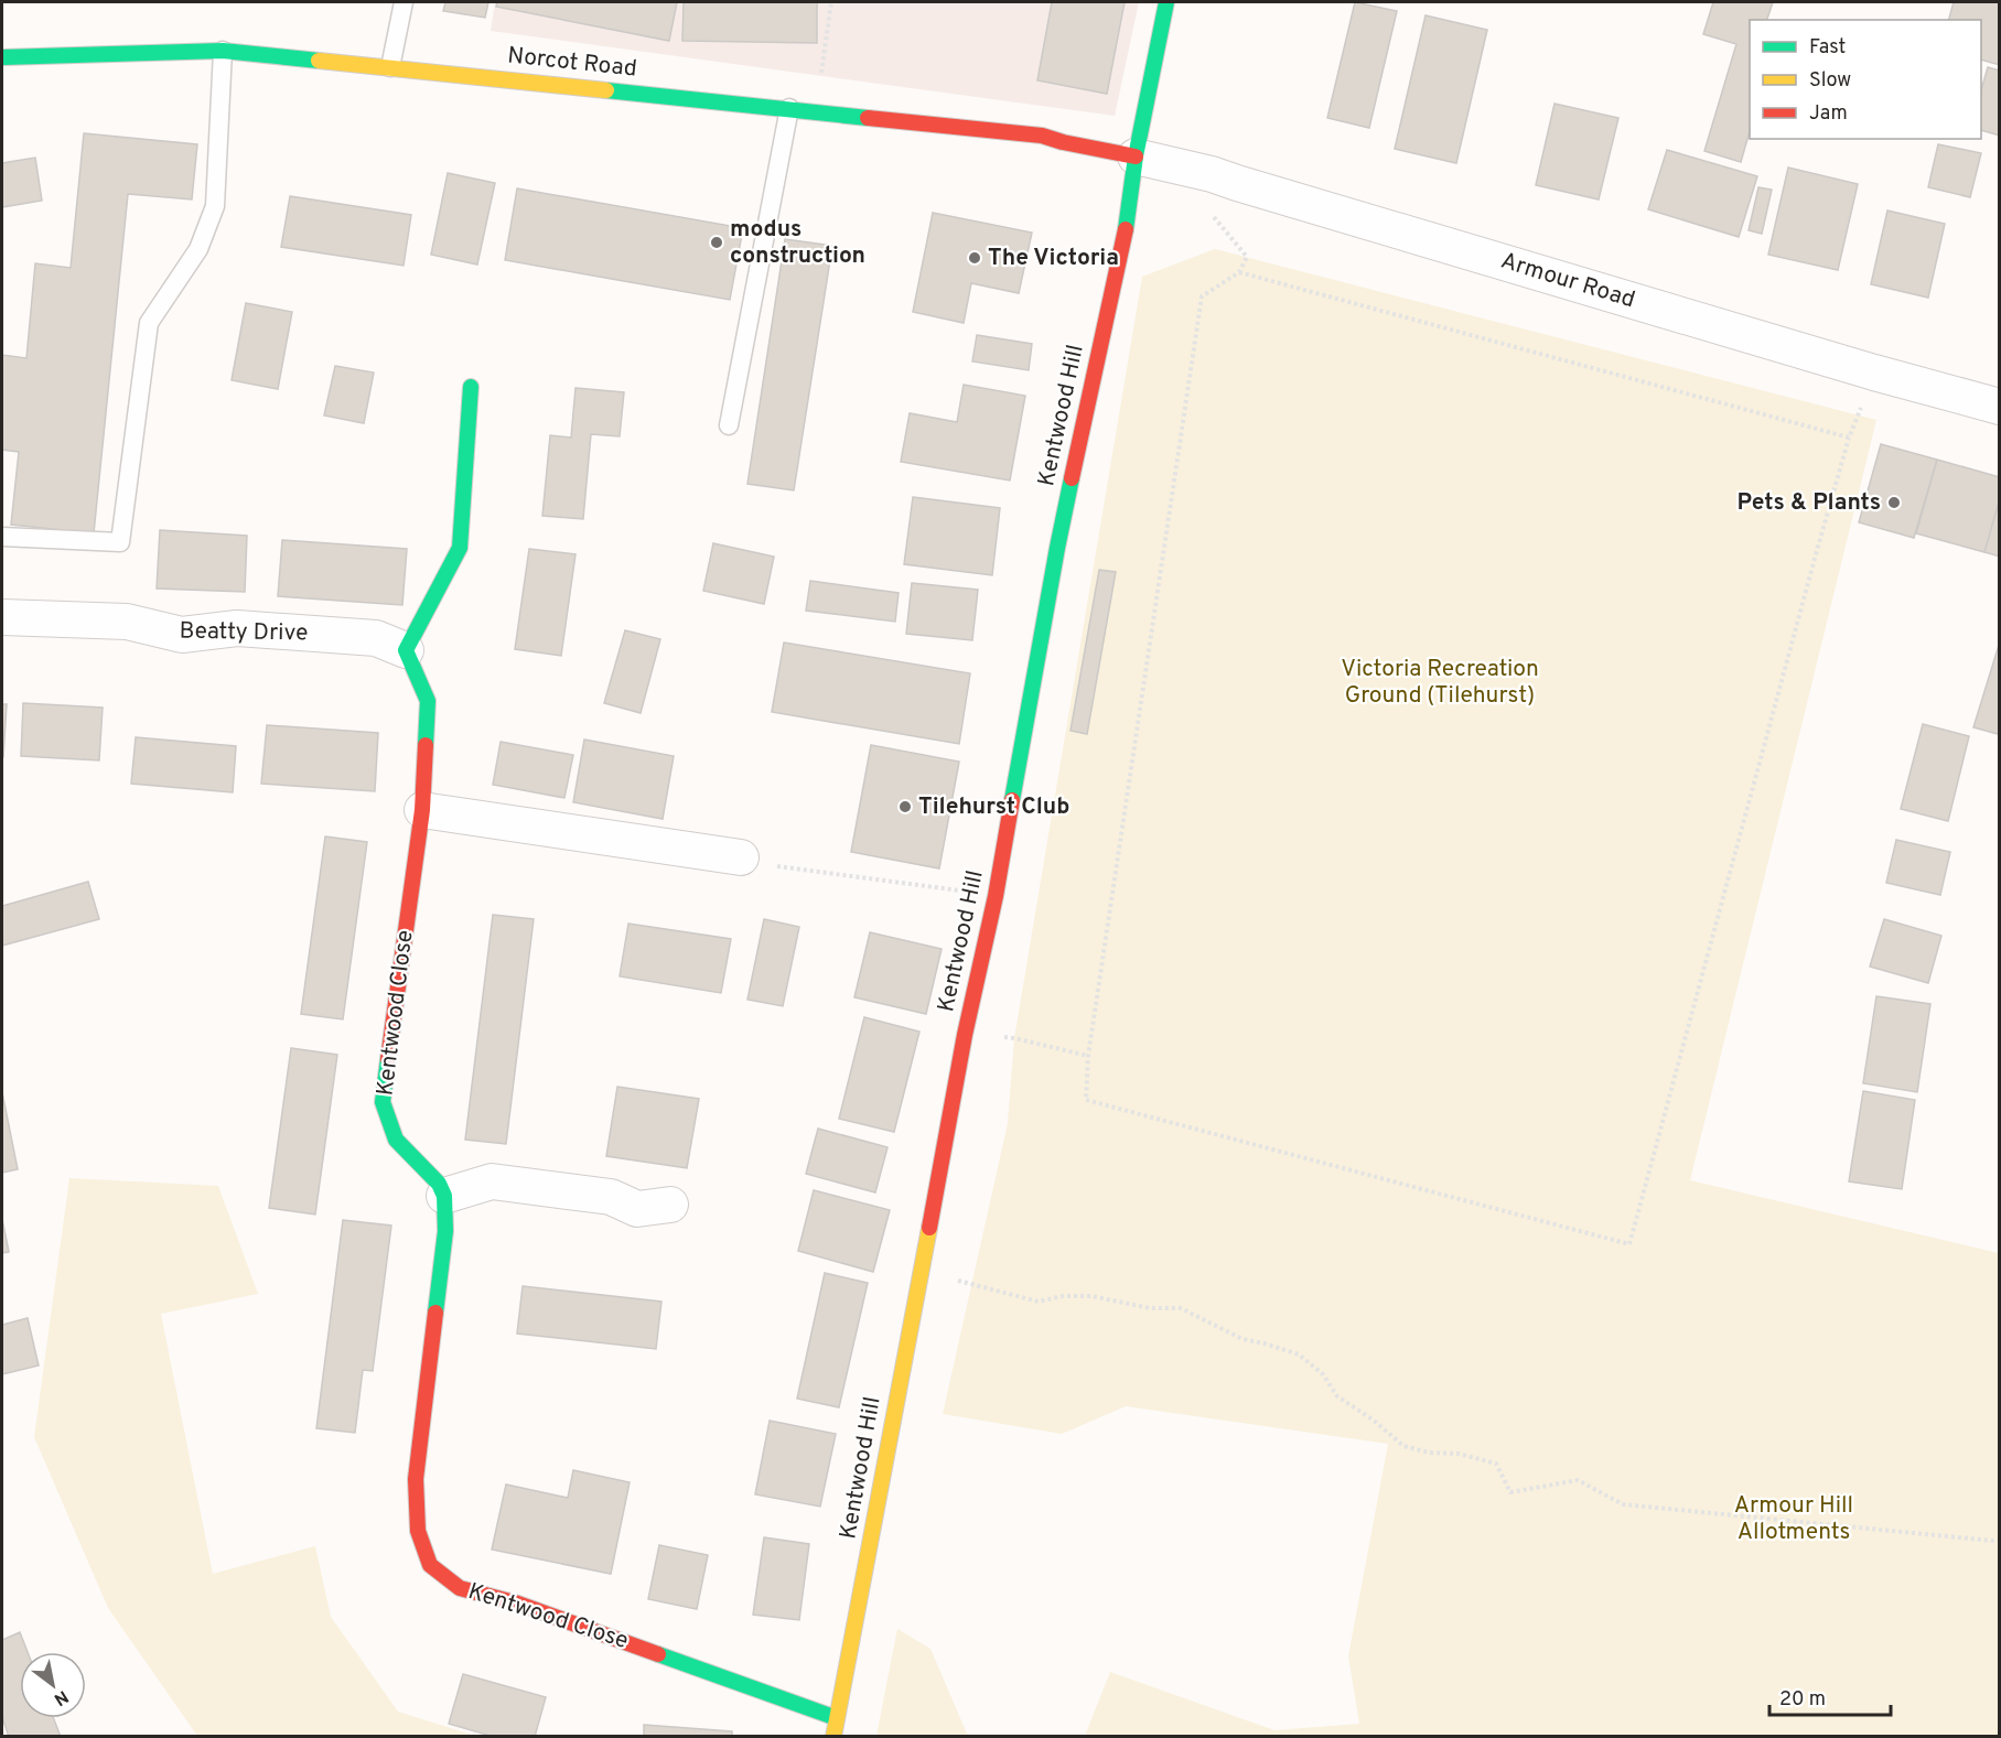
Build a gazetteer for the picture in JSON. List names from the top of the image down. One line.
{"streets":{"street":["Norcot Road","Armour Road","Kentwood Hill","Beatty Drive","Kentwood Close"]},"crossings":[["Norcot Road","Armour Road"],["Norcot Road","Kentwood Hill"],["Armour Road","Kentwood Hill"],["Kentwood Hill","Kentwood Close"],["Beatty Drive","Kentwood Close"]],"parks":["Victoria Recreation Ground (Tilehurst)","Armour Hill Allotments"],"places":["modus construction","The Victoria","Pets & Plants","Tilehurst Club"],"legend":["Fast","Slow","Jam"],"scale_bar":"20 m","north":"bottom right"}
